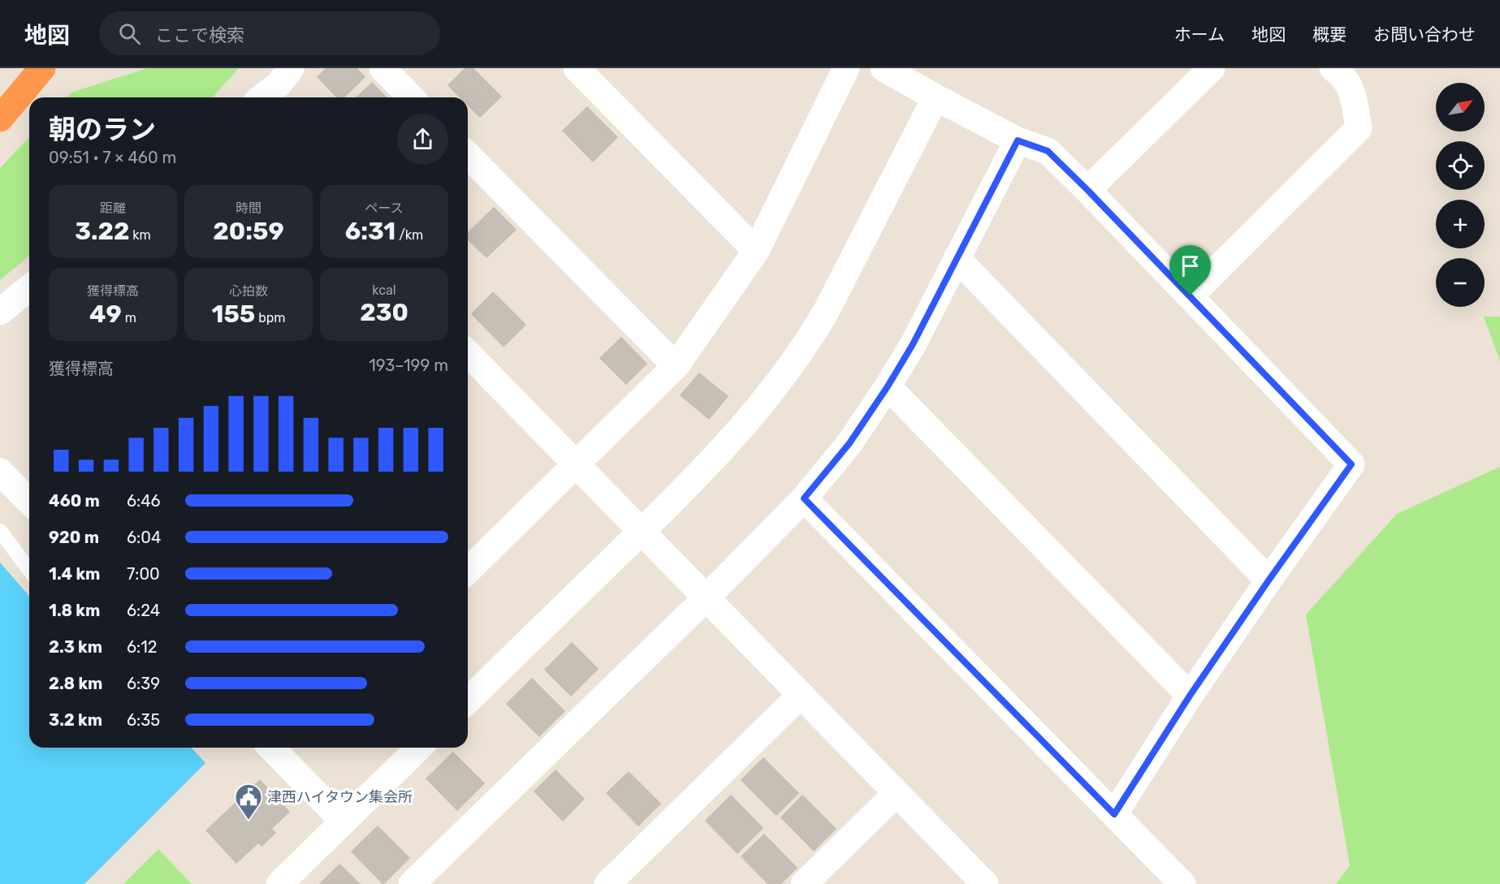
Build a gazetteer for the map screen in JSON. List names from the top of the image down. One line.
{"places":{"public building":["津西ハイタウン集会所"]},"north":"top right","page":{"header":"地図","search":"ここで検索","nav":["ホーム","地図","概要","お問い合わせ"],"map_buttons":["+","−"],"heading":["朝のラン","09:51 · 7 × 460 m"],"stats":[["距離","3.22 km"],["時間","20:59"],["ペース","6:31 /km"],["獲得標高","49 m"],["心拍数","155 bpm"],["kcal","230"]],"chart":["獲得標高","193–199 m"],"list":[{"name":"460 m","note":"6:46"},{"name":"920 m","note":"6:04"},{"name":"1.4 km","note":"7:00"},{"name":"1.8 km","note":"6:24"},{"name":"2.3 km","note":"6:12"},{"name":"2.8 km","note":"6:39"},{"name":"3.2 km","note":"6:35"}]}}
